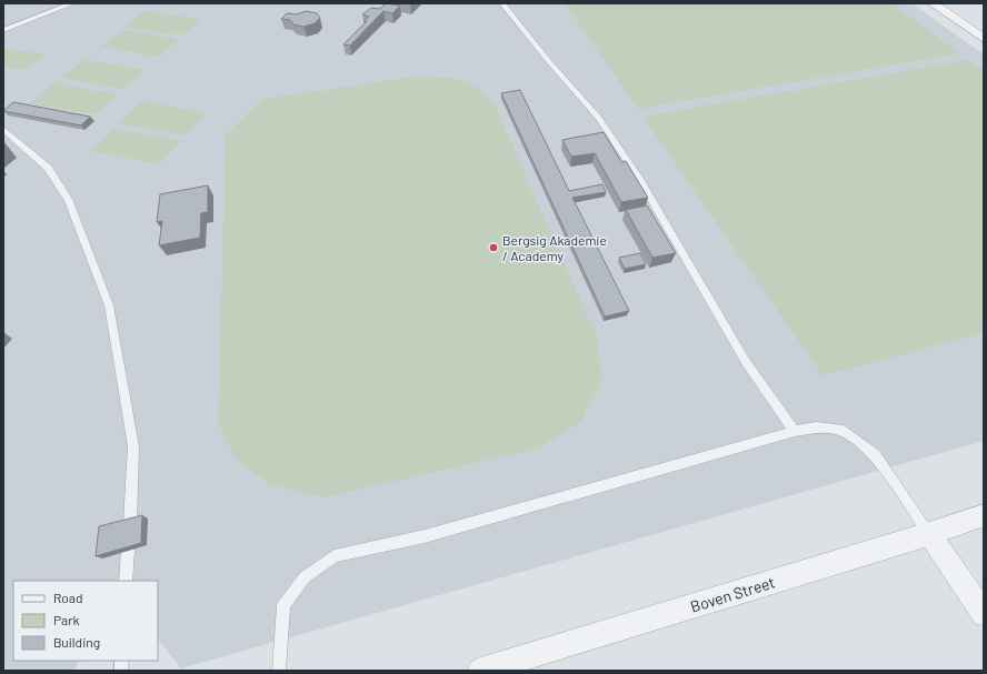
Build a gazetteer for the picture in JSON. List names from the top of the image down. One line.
{"streets":{"street":["Boven Street"]},"places":["Bergsig Akademie / Academy"],"legend":["Road","Park","Building"]}
